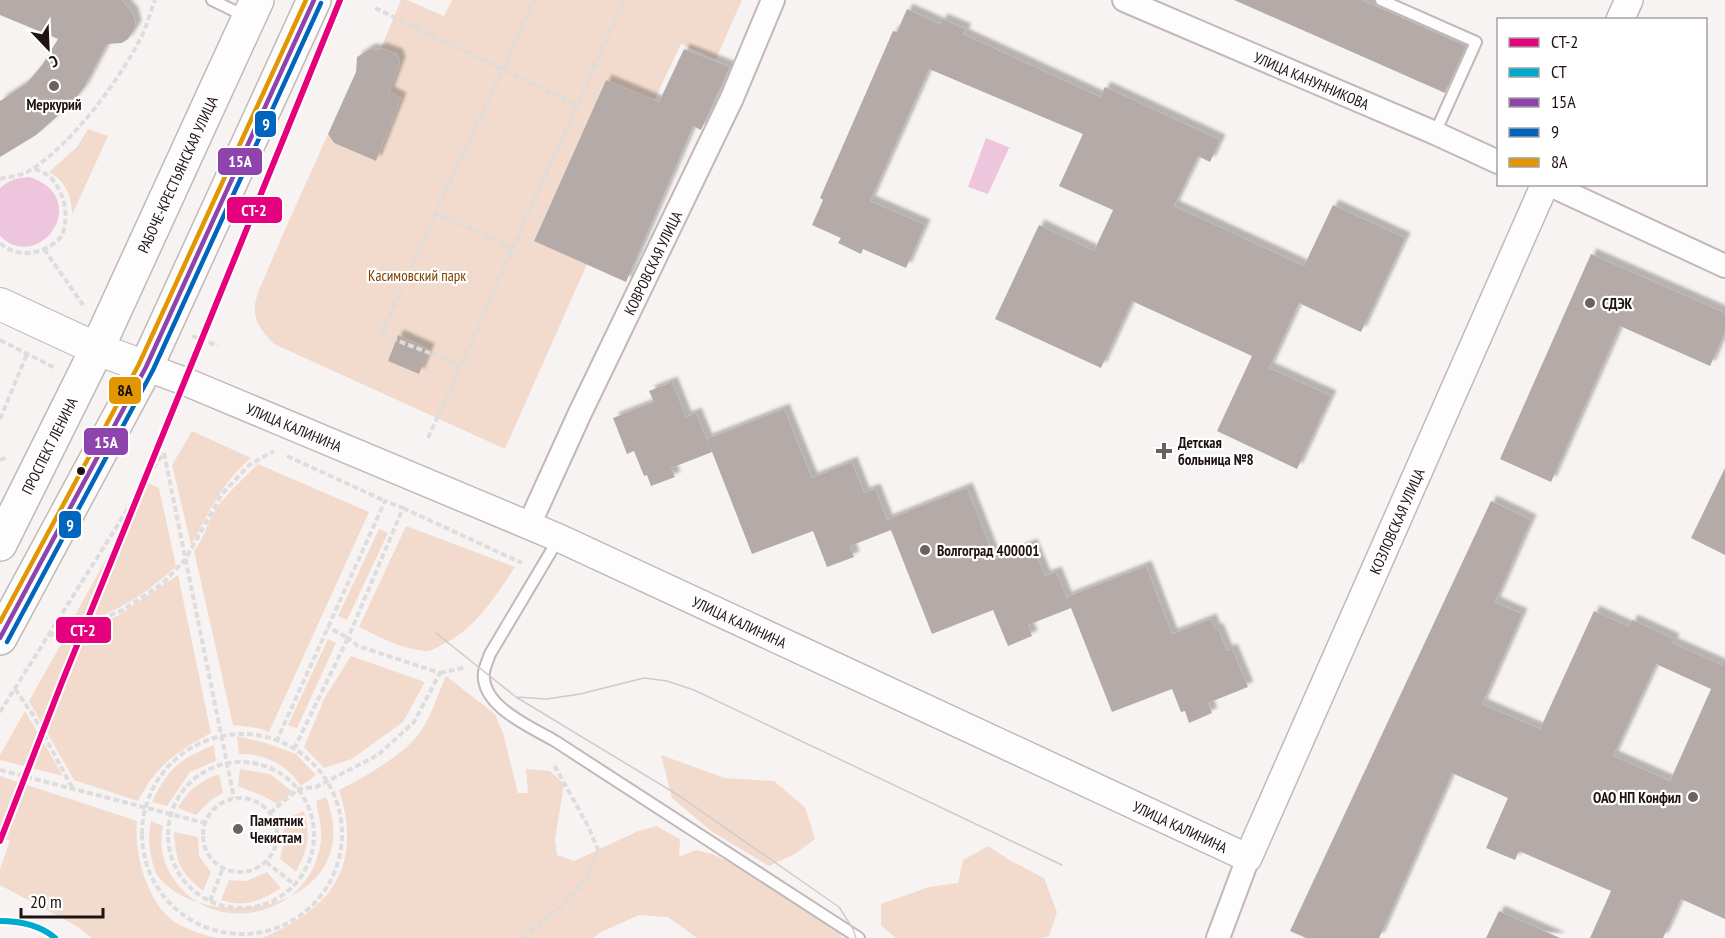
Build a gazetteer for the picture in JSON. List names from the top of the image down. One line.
{"streets":{"main road":["РАБОЧЕ-КРЕСТЬЯНСКАЯ УЛИЦА","ПРОСПЕКТ ЛЕНИНА"],"street":["УЛИЦА КАНУННИКОВА","КОВРОВСКАЯ УЛИЦА","УЛИЦА КАЛИНИНА","КОЗЛОВСКАЯ УЛИЦА"]},"crossings":[["РАБОЧЕ-КРЕСТЬЯНСКАЯ УЛИЦА","ПРОСПЕКТ ЛЕНИНА"],["КОВРОВСКАЯ УЛИЦА","УЛИЦА КАЛИНИНА"],["УЛИЦА КАЛИНИНА","КОЗЛОВСКАЯ УЛИЦА"]],"parks":["Касимовский парк"],"places":{"other":["Меркурий","СДЭК","Волгоград 400001","ОАО НП Конфил","Памятник Чекистам"],"health":["Детская больница №8"]},"lines":["transit line СТ-2","transit line 15А","transit line 8А","transit line 9","transit line СТ"],"legend":["СТ-2","СТ","15А","9","8А"],"scale_bar":"20 m","north":"bottom right"}
